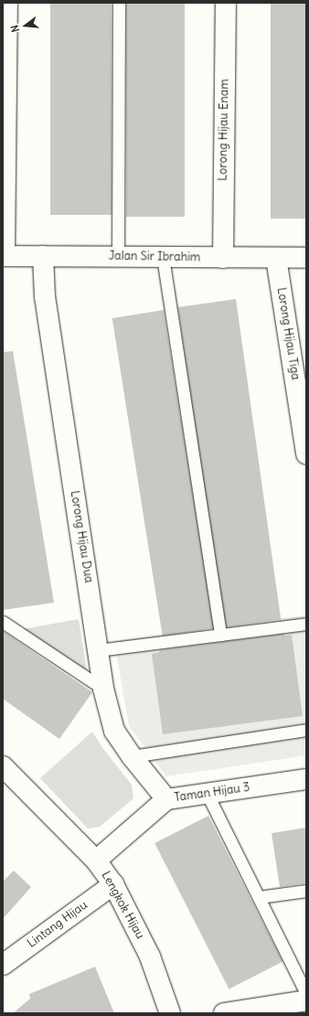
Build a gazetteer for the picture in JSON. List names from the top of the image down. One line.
{"streets":{"street":["Lorong Hijau Enam","Jalan Sir Ibrahim","Lorong Hijau Tiga","Lorong Hijau Dua","Taman Hijau 3","Lengkok Hijau","Lintang Hijau"]},"crossings":[["Lorong Hijau Enam","Jalan Sir Ibrahim"],["Jalan Sir Ibrahim","Lorong Hijau Tiga"],["Jalan Sir Ibrahim","Lorong Hijau Dua"],["Lorong Hijau Dua","Taman Hijau 3"],["Taman Hijau 3","Lengkok Hijau"],["Lengkok Hijau","Lintang Hijau"]],"north":"left"}
